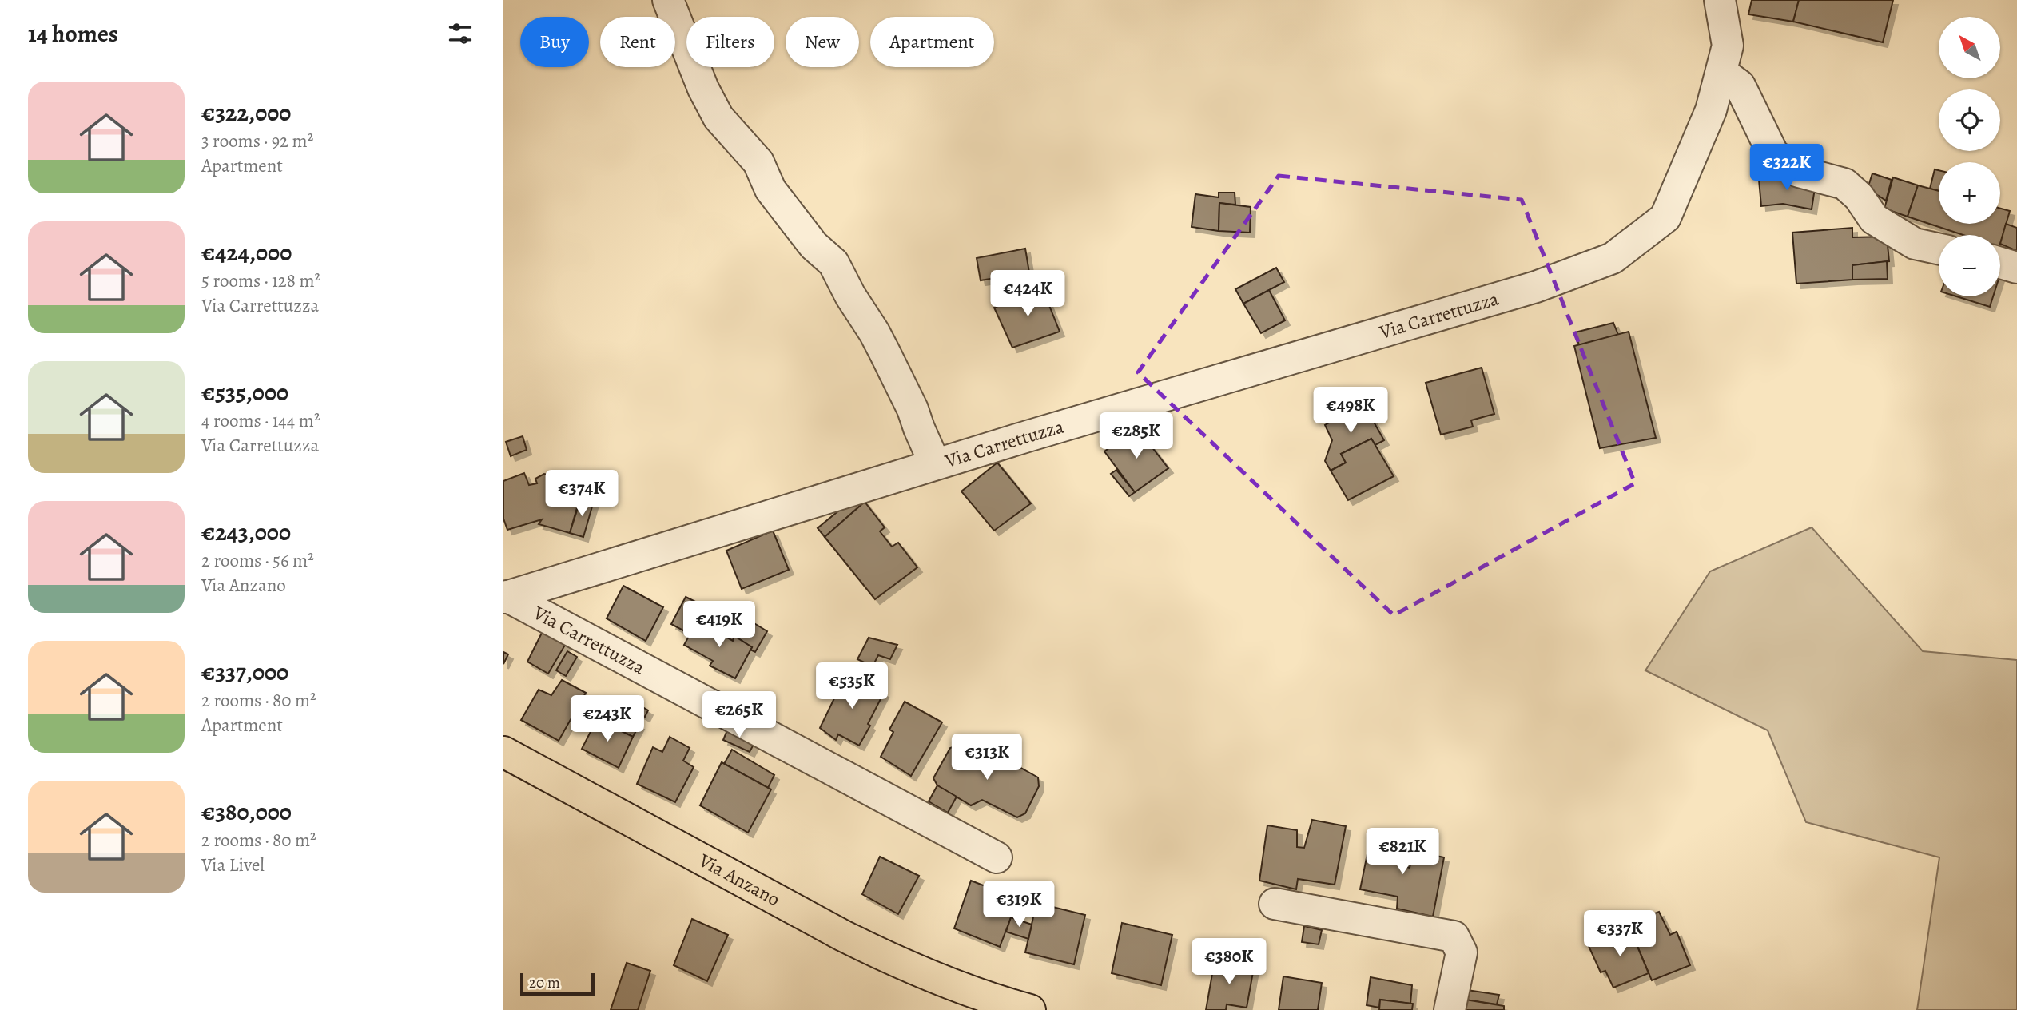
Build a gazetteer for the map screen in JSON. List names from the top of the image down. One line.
{"streets":{"main road":["Via Anzano"],"street":["Via Carrettuzza"]},"scale_bar":"20 m","north":"top left","page":{"heading":"14 homes","map_buttons":["+","−"],"chip":["Buy","Rent","Filters","New","Apartment"],"list":[{"name":"€322,000","note":"3 rooms · 92 m² · Apartment"},{"name":"€424,000","note":"5 rooms · 128 m² · Via Carrettuzza"},{"name":"€535,000","note":"4 rooms · 144 m² · Via Carrettuzza"},{"name":"€243,000","note":"2 rooms · 56 m² · Via Anzano"},{"name":"€337,000","note":"2 rooms · 80 m² · Apartment"},{"name":"€380,000","note":"2 rooms · 80 m² · Via Livel"}],"price":["€322K","€424K","€498K","€285K","€374K","€419K","€535K","€265K","€243K","€313K","€821K","€319K","€337K","€380K"],"scale":"20 m"}}
